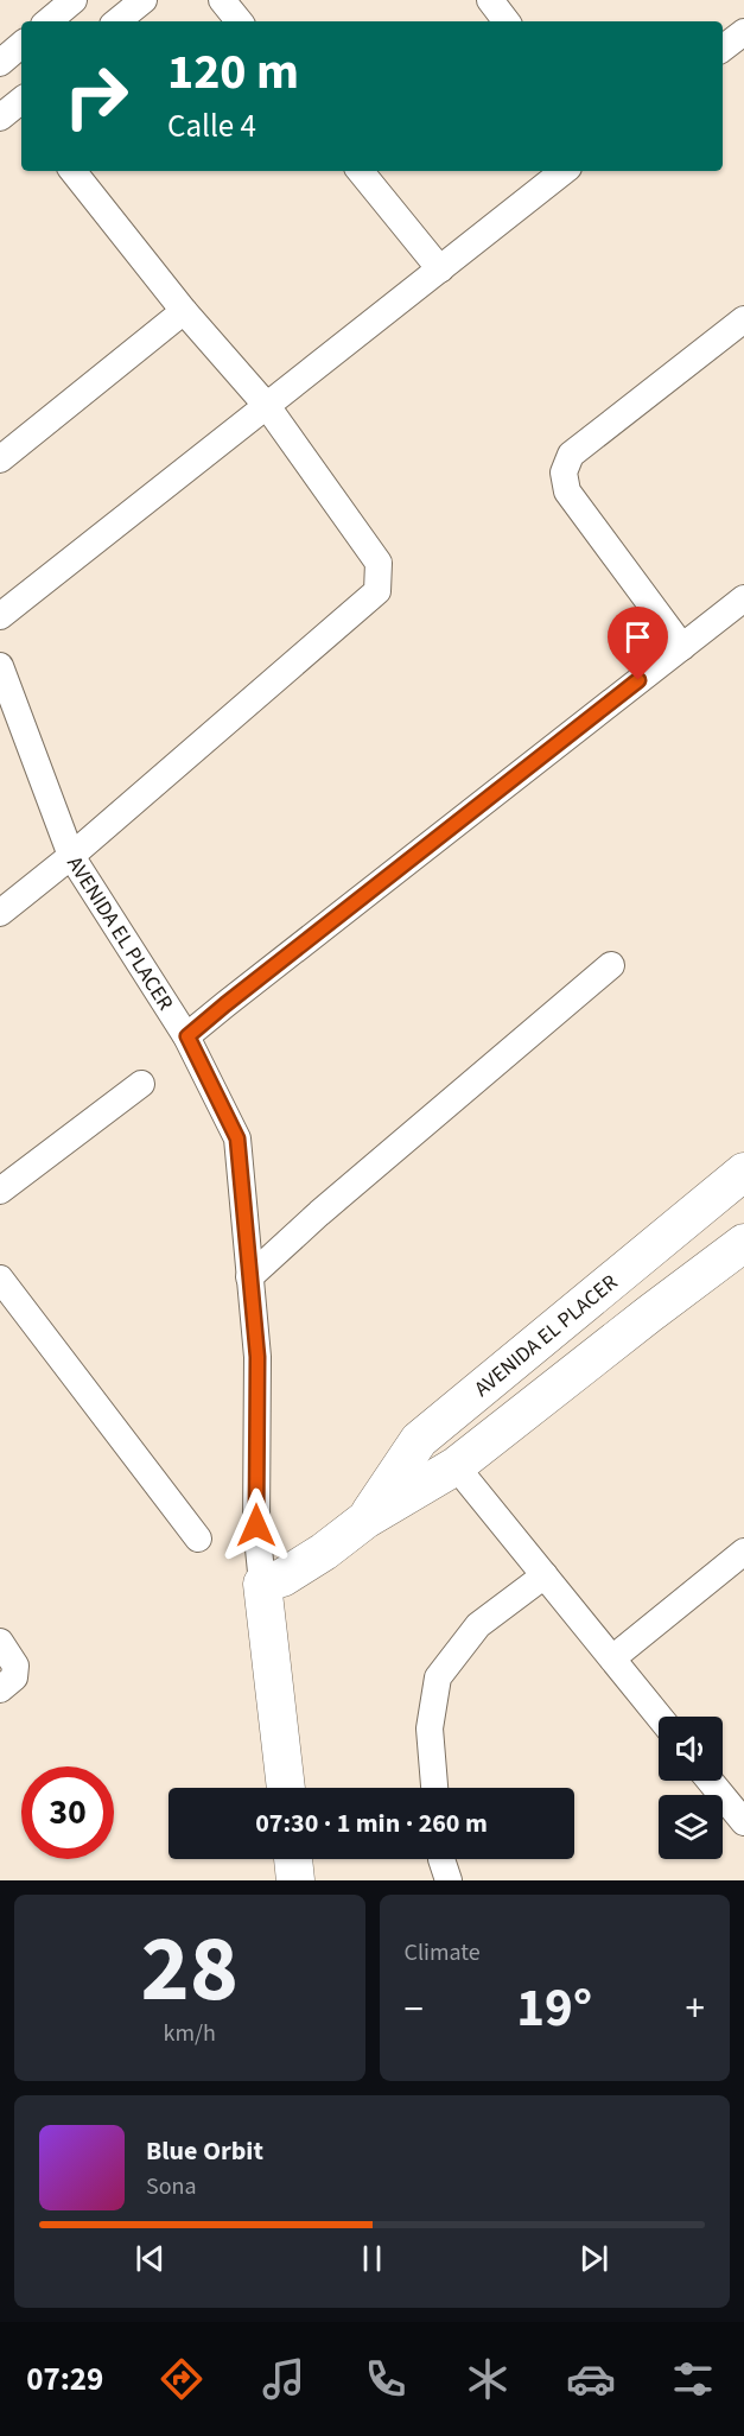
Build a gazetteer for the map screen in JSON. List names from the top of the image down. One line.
{"streets":{"street":["AVENIDA EL PLACER"]},"page":{"turn":["120 m","Calle 4"],"limit":"30","trip":"07:30 · 1 min · 260 m","tile":[["28","km/h"],"Climate"],"heat":["−","19°","+"],"song":["Blue Orbit","Sona"],"tabs":"07:29"}}
